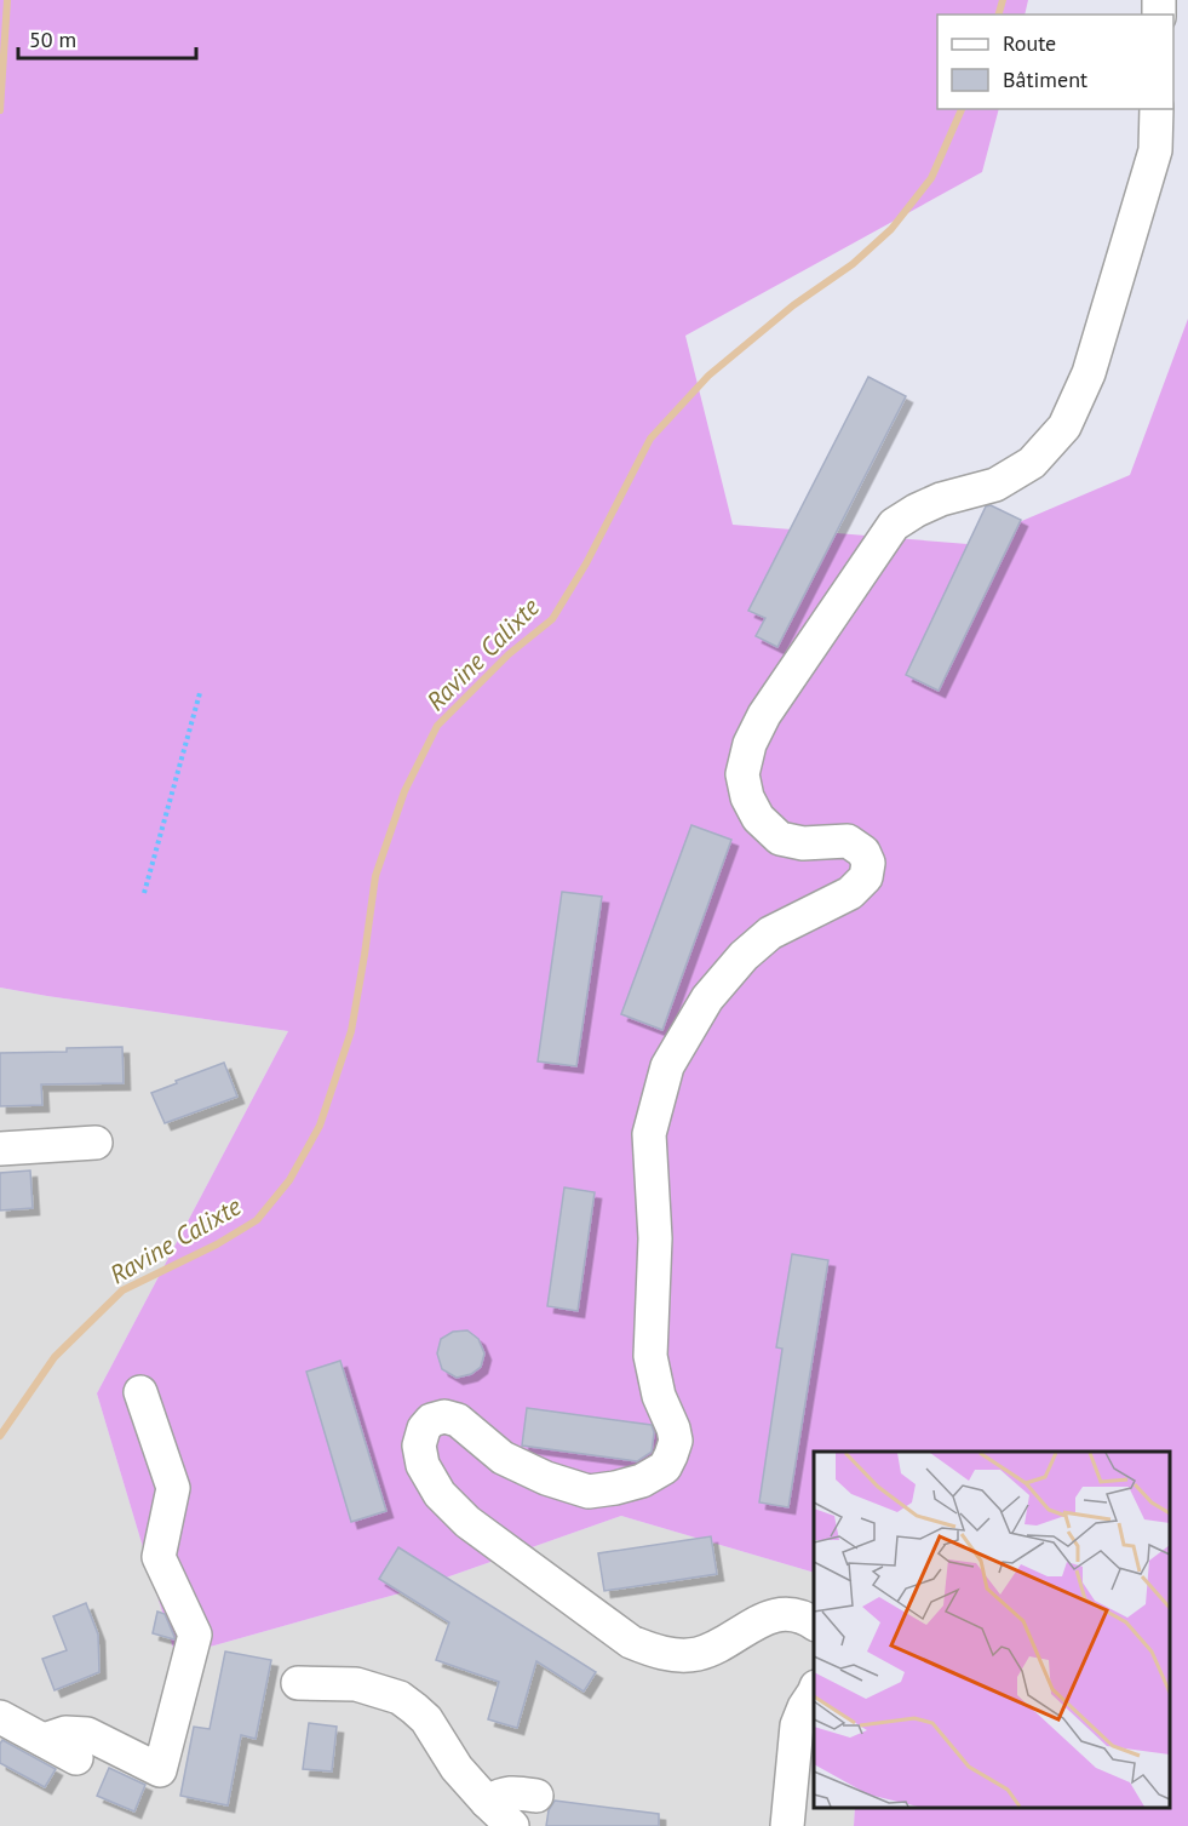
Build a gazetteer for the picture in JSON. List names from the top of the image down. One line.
{"water":["Ravine Calixte"],"legend":["Route","Bâtiment"],"scale_bar":"50 m"}
